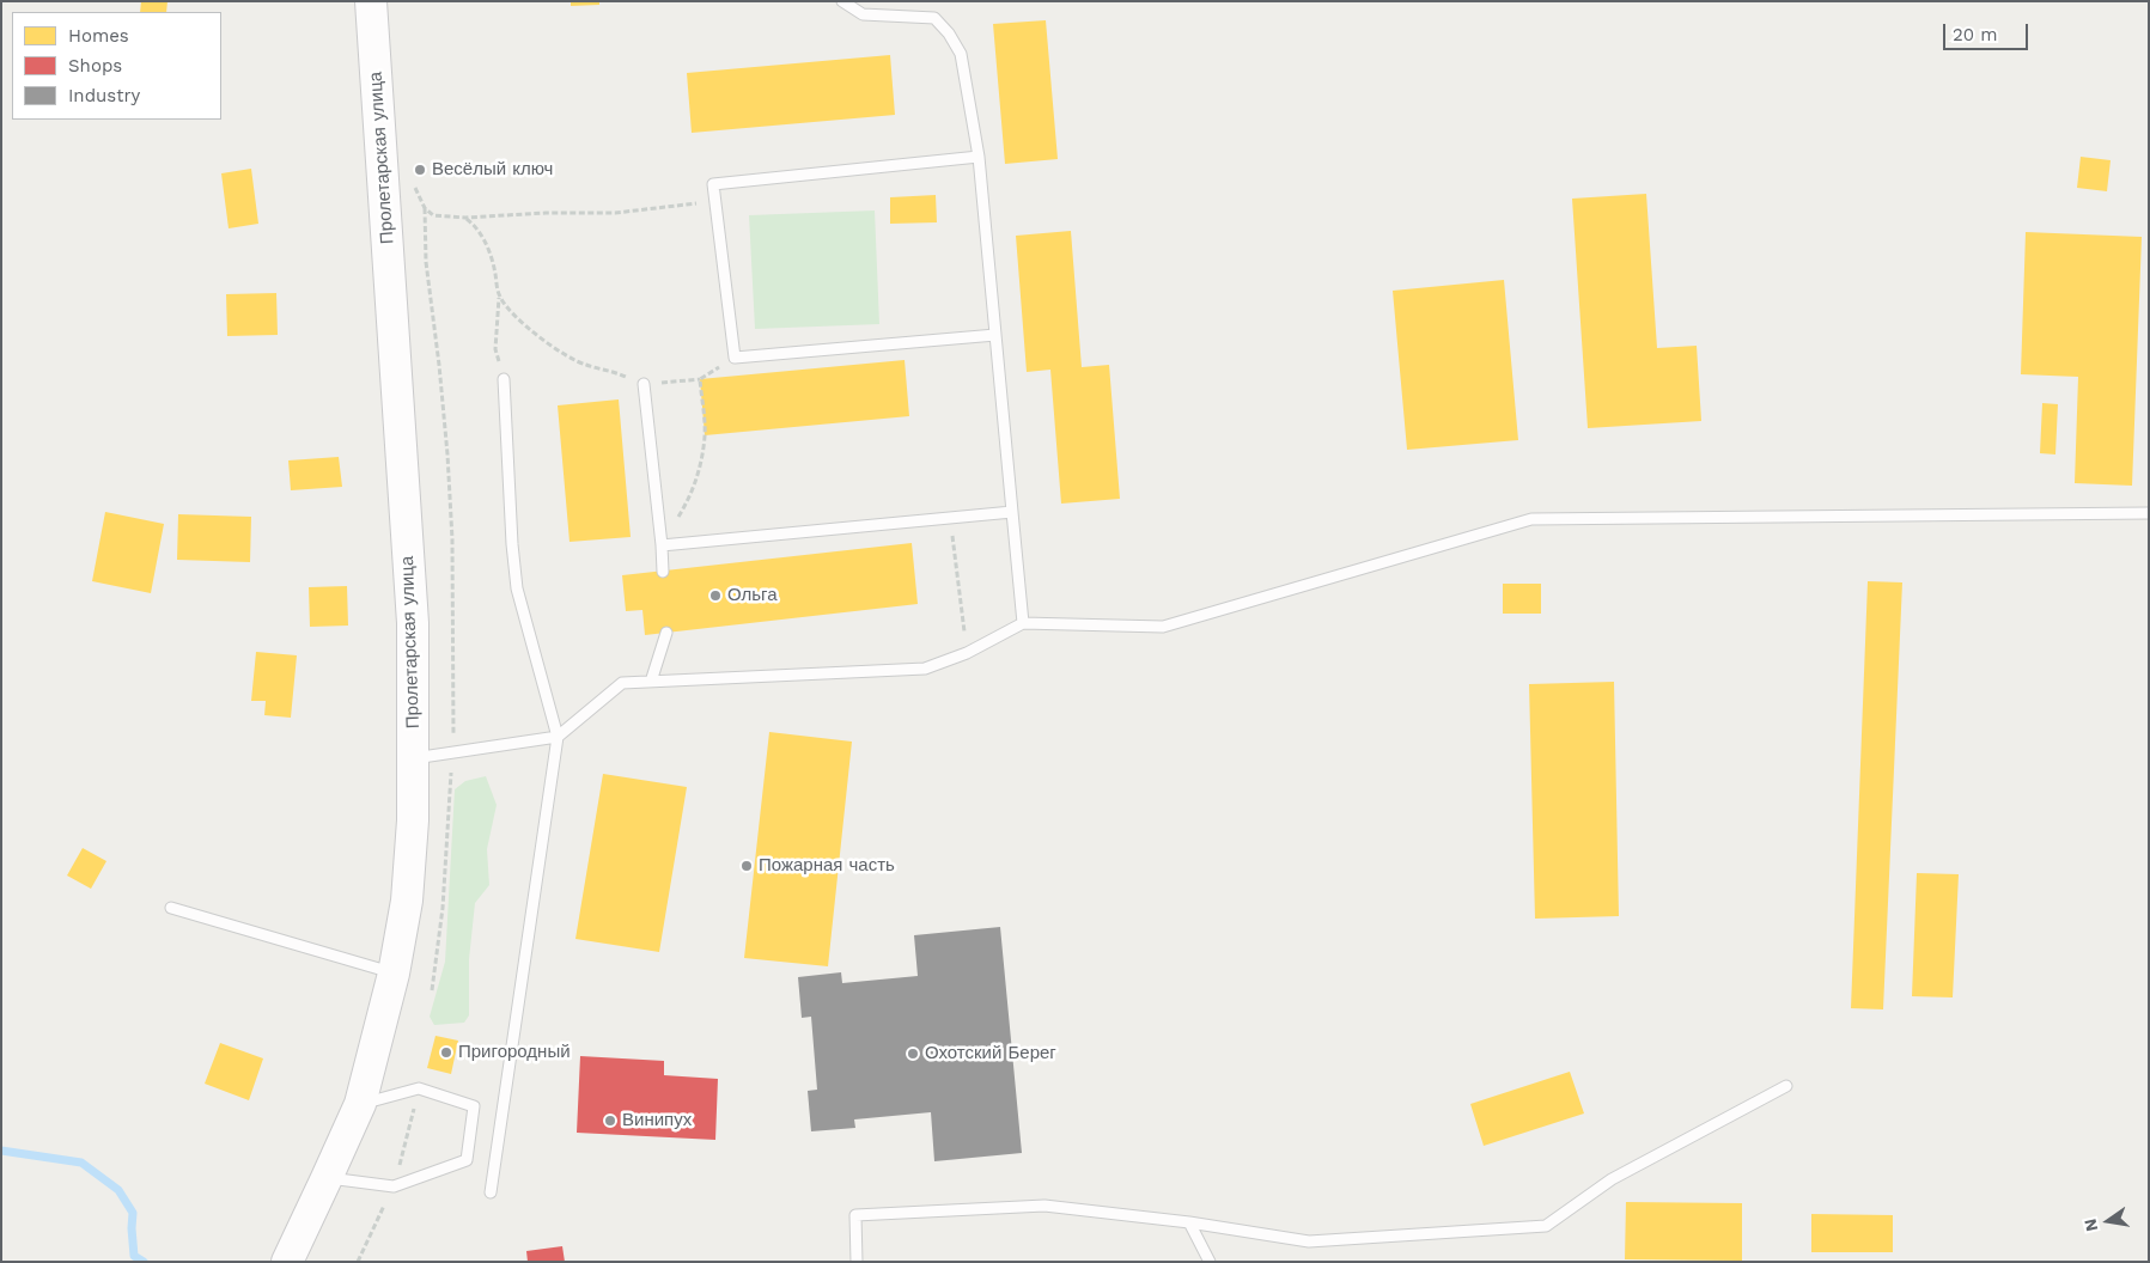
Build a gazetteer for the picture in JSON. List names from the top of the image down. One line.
{"streets":{"main road":["Пролетарская улица"]},"places":["Весёлый ключ","Ольга","Пожарная часть","Пригородный","Охотский Берег","Винипух"],"legend":["Homes","Shops","Industry"],"scale_bar":"20 m","north":"left"}
